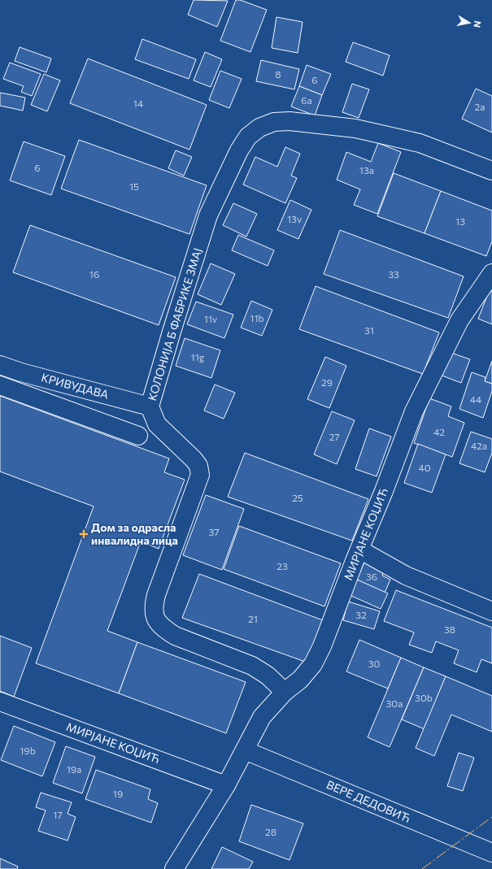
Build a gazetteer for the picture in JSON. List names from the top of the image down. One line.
{"streets":{"street":["КОЛОНИЈА Б ФАБРИКЕ ЗМАЈ","КРИВУДАВА","МИРЈАНЕ КОЏИЋ","ВЕРЕ ДЕДОВИЋ"]},"crossings":[["КОЛОНИЈА Б ФАБРИКЕ ЗМАЈ","КРИВУДАВА"],["КОЛОНИЈА Б ФАБРИКЕ ЗМАЈ","МИРЈАНЕ КОЏИЋ"],["МИРЈАНЕ КОЏИЋ","ВЕРЕ ДЕДОВИЋ"]],"places":{"health":["Дом за одрасла инвалидна лица"]},"house_numbers":["8","6","6a","14","2a","6","13a","15","13v","13","16","33","11b","11v","31","11g","29","44","42","27","42a","40","25","37","23","36","32","21","38","30","30b","30a","19b","19a","19","17","28"],"north":"right"}
